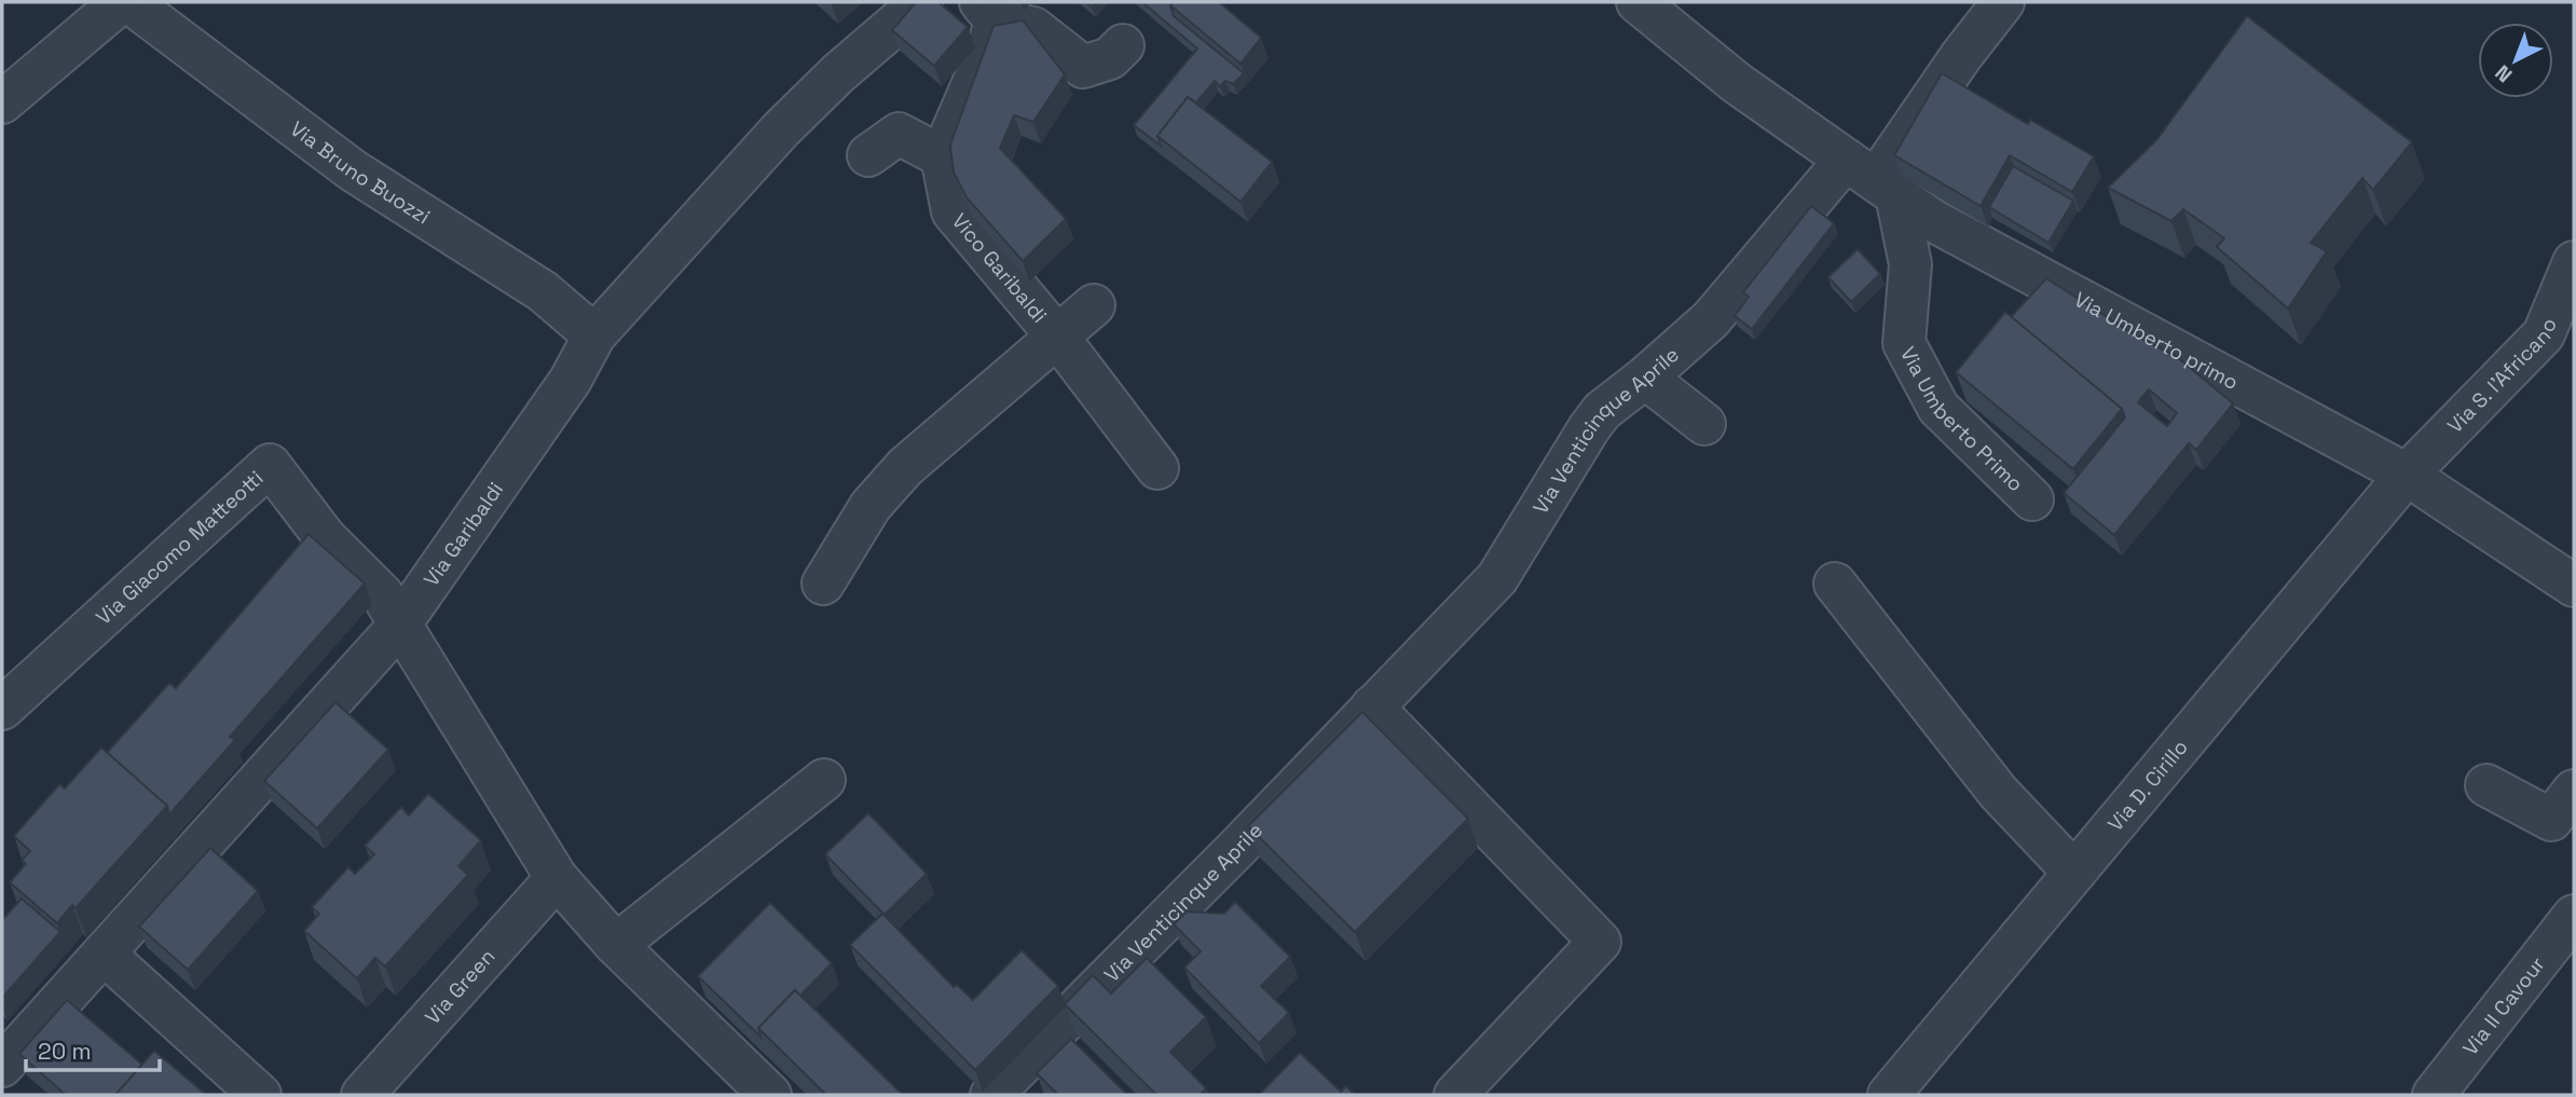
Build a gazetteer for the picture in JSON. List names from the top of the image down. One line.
{"streets":{"street":["Via Bruno Buozzi","Vico Garibaldi","Via Umberto primo","Via S. l'Africano","Via Umberto Primo","Via Venticinque Aprile","Via Garibaldi","Via Giacomo Matteotti","Via D. Cirillo","Via Green","Via II Cavour"]},"crossings":[["Via Bruno Buozzi","Via Garibaldi"],["Via Umberto primo","Via S. l'Africano"],["Via Umberto primo","Via Umberto Primo"],["Via Umberto primo","Via Venticinque Aprile"],["Via Umberto primo","Via D. Cirillo"],["Via S. l'Africano","Via D. Cirillo"],["Via Umberto Primo","Via Venticinque Aprile"],["Via Garibaldi","Via Giacomo Matteotti"]],"scale_bar":"20 m","north":"bottom left"}
